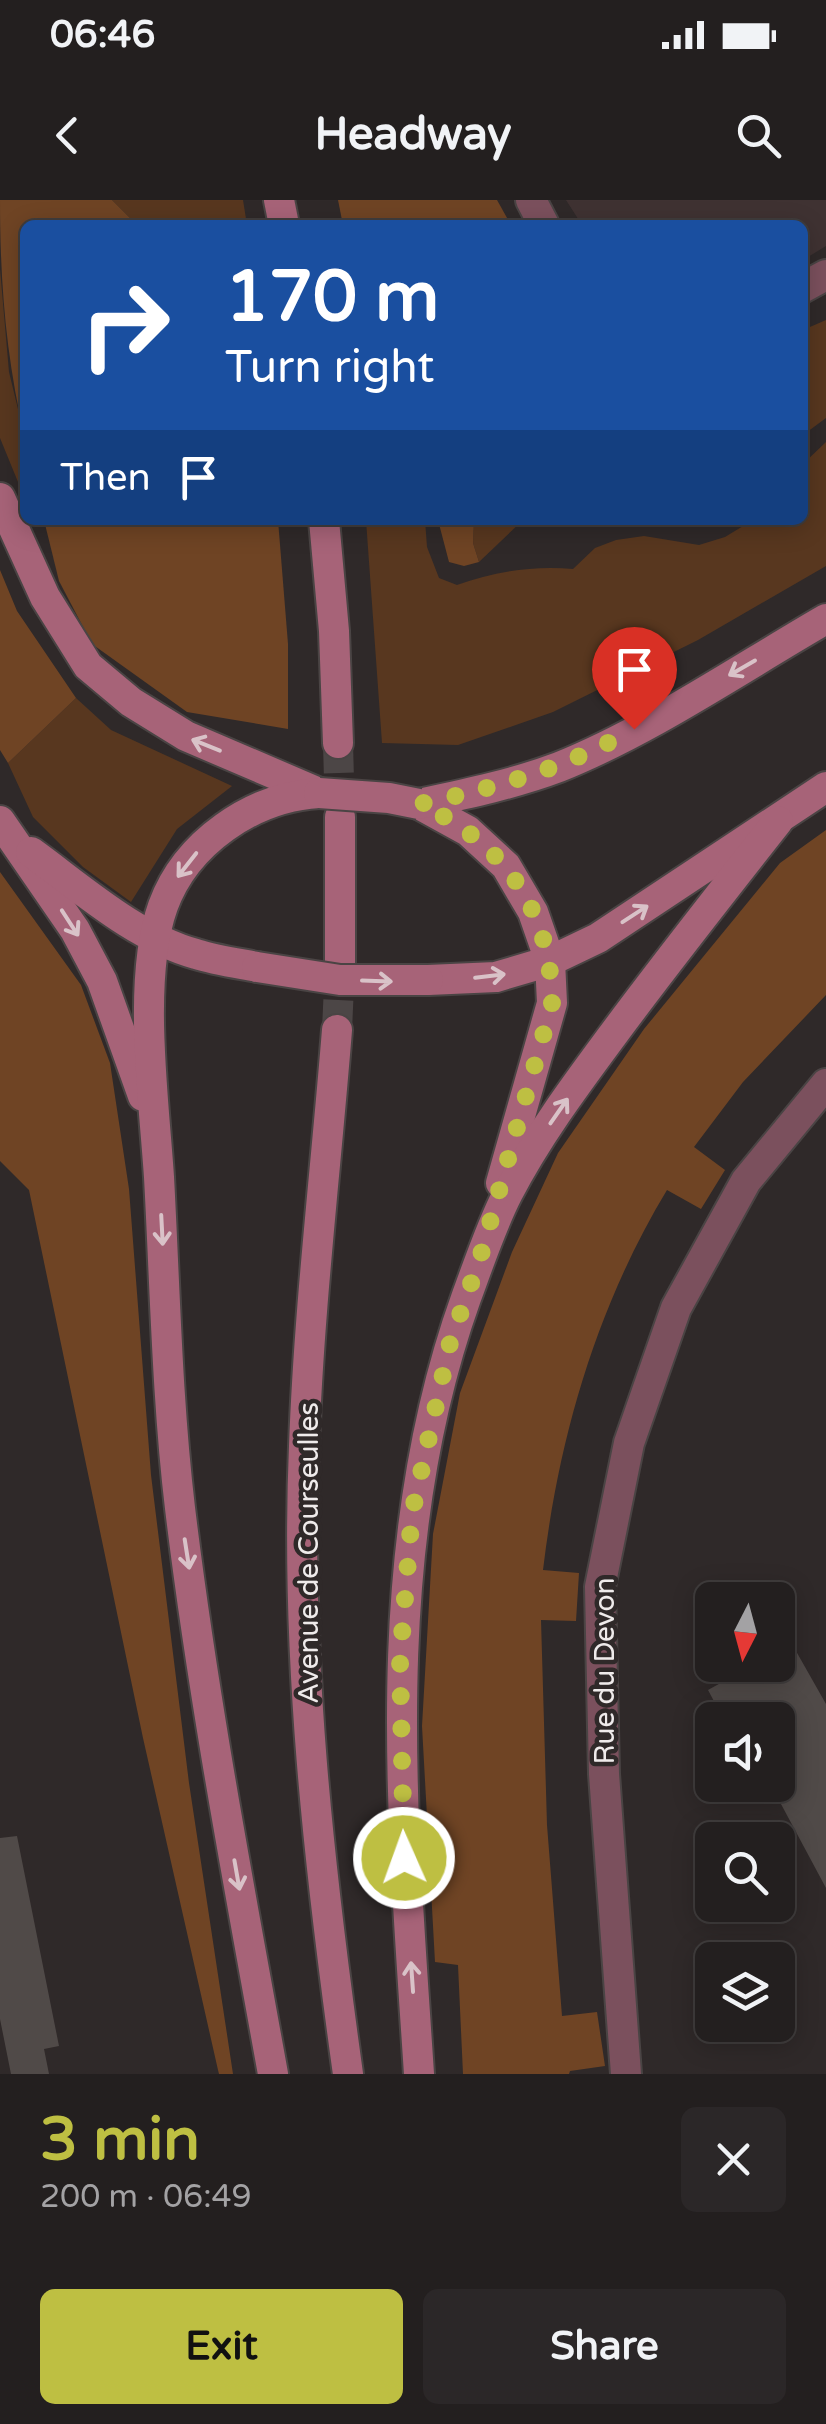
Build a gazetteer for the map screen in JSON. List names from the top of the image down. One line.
{"streets":{"main road":["Avenue de Courseulles"],"street":["Rue du Devon"]},"north":"bottom","page":{"status":"06:46","header":"Headway","turn":["170 m","Turn right"],"then":"Then","heading":["3 min","200 m · 06:49"],"buttons":["Exit","Share"]}}
